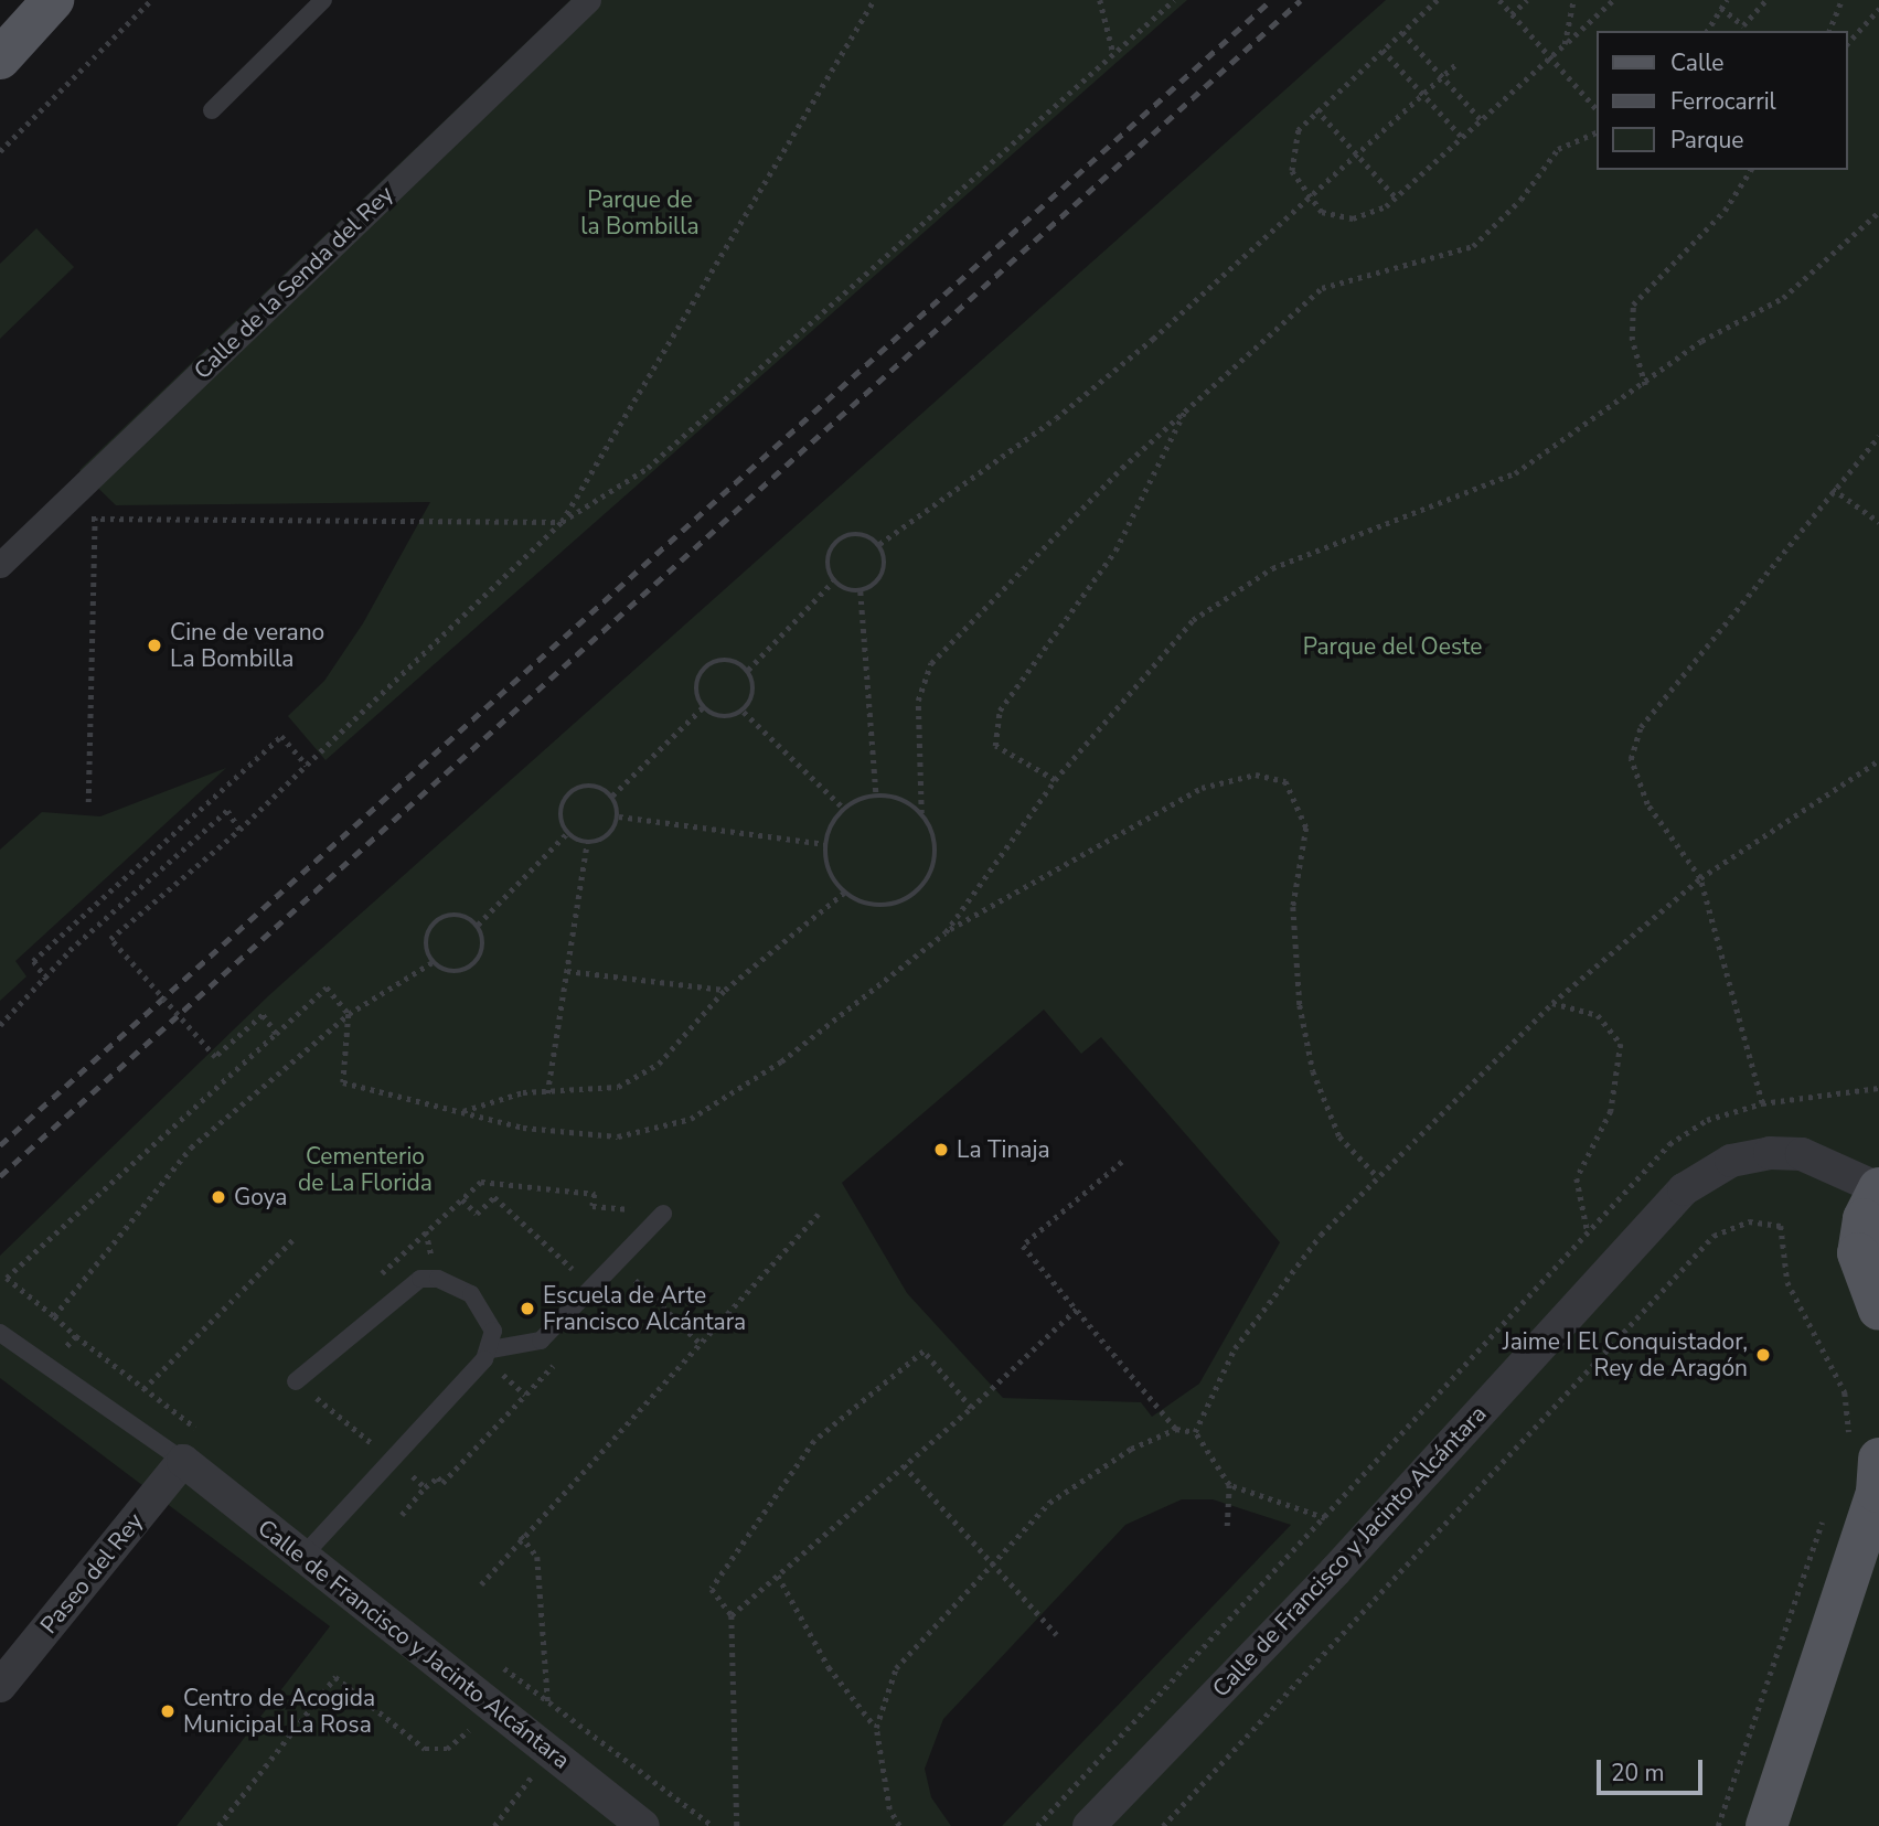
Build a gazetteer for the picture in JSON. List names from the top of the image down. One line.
{"streets":{"street":["Calle de la Senda del Rey","Calle de Francisco y Jacinto Alcántara","Paseo del Rey"]},"crossings":[["Calle de Francisco y Jacinto Alcántara","Paseo del Rey"]],"parks":["Parque de la Bombilla","Parque del Oeste","Cementerio de La Florida"],"places":["Cine de verano La Bombilla","La Tinaja","Goya","Escuela de Arte Francisco Alcántara","Jaime I El Conquistador, Rey de Aragón","Centro de Acogida Municipal La Rosa"],"legend":["Calle","Ferrocarril","Parque"],"scale_bar":"20 m"}
